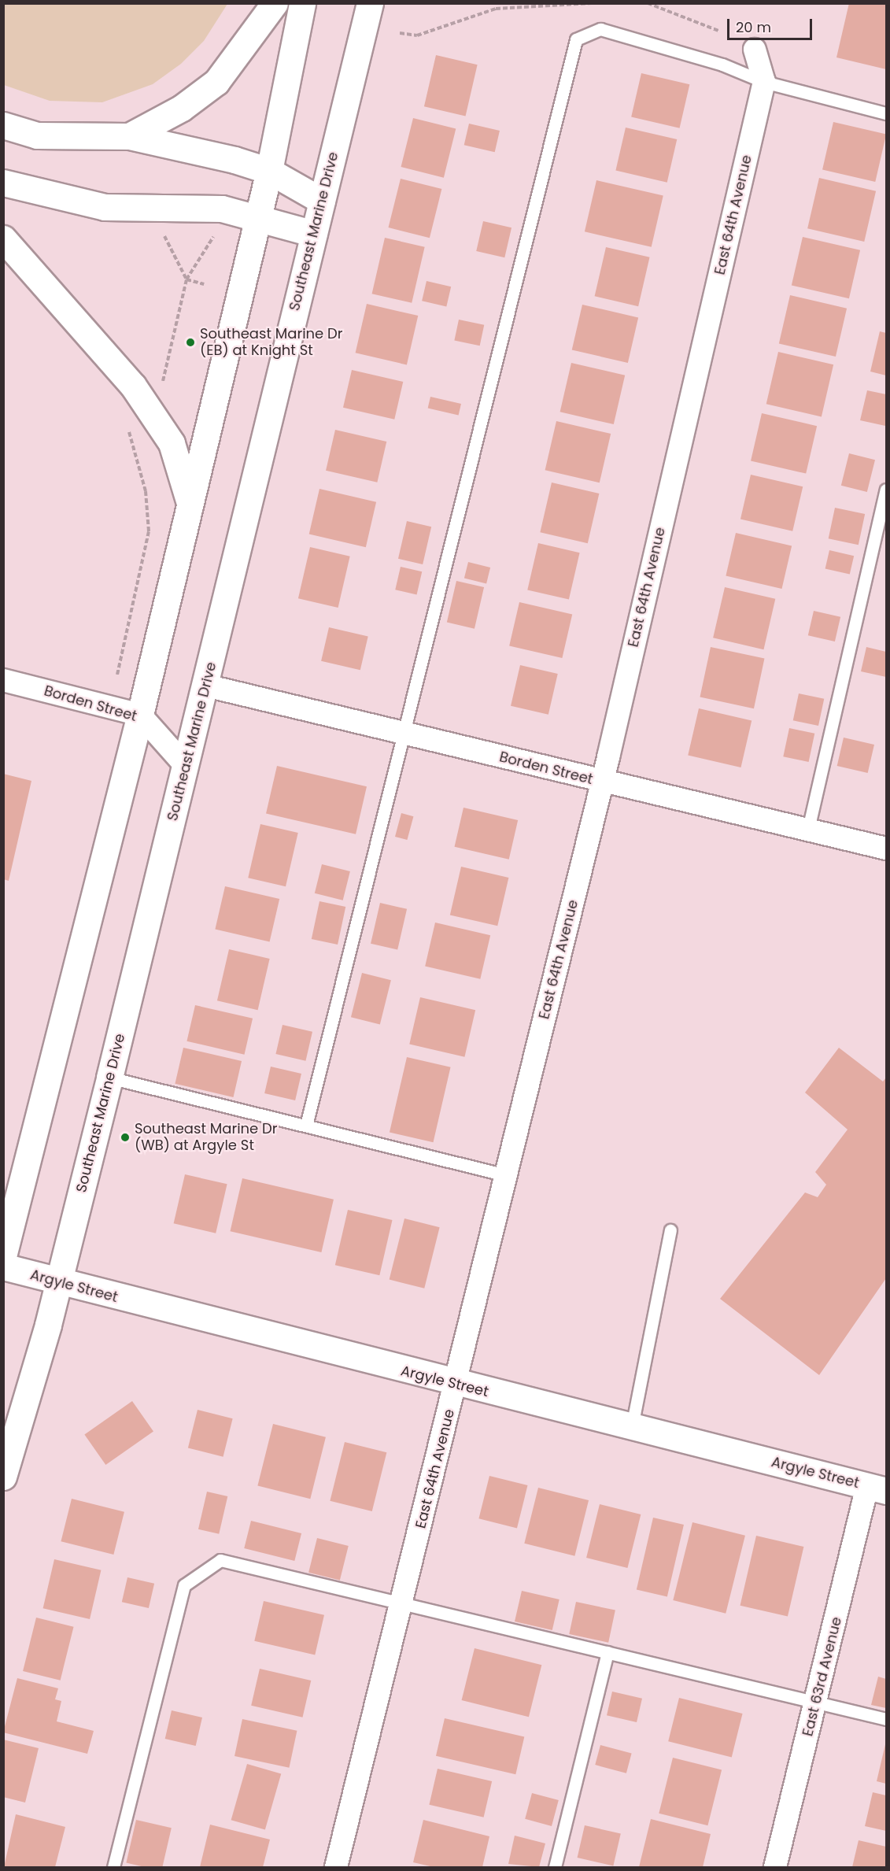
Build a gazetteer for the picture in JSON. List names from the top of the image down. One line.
{"streets":{"main road":["Southeast Marine Drive","Argyle Street"],"street":["East 64th Avenue","Borden Street","East 63rd Avenue"]},"crossings":[["East 64th Avenue","Borden Street"],["East 64th Avenue","Argyle Street"],["Southeast Marine Drive","Borden Street"],["Southeast Marine Drive","Argyle Street"],["Argyle Street","East 63rd Avenue"]],"places":["Southeast Marine Dr (EB) at Knight St","Southeast Marine Dr (WB) at Argyle St"],"scale_bar":"20 m"}
